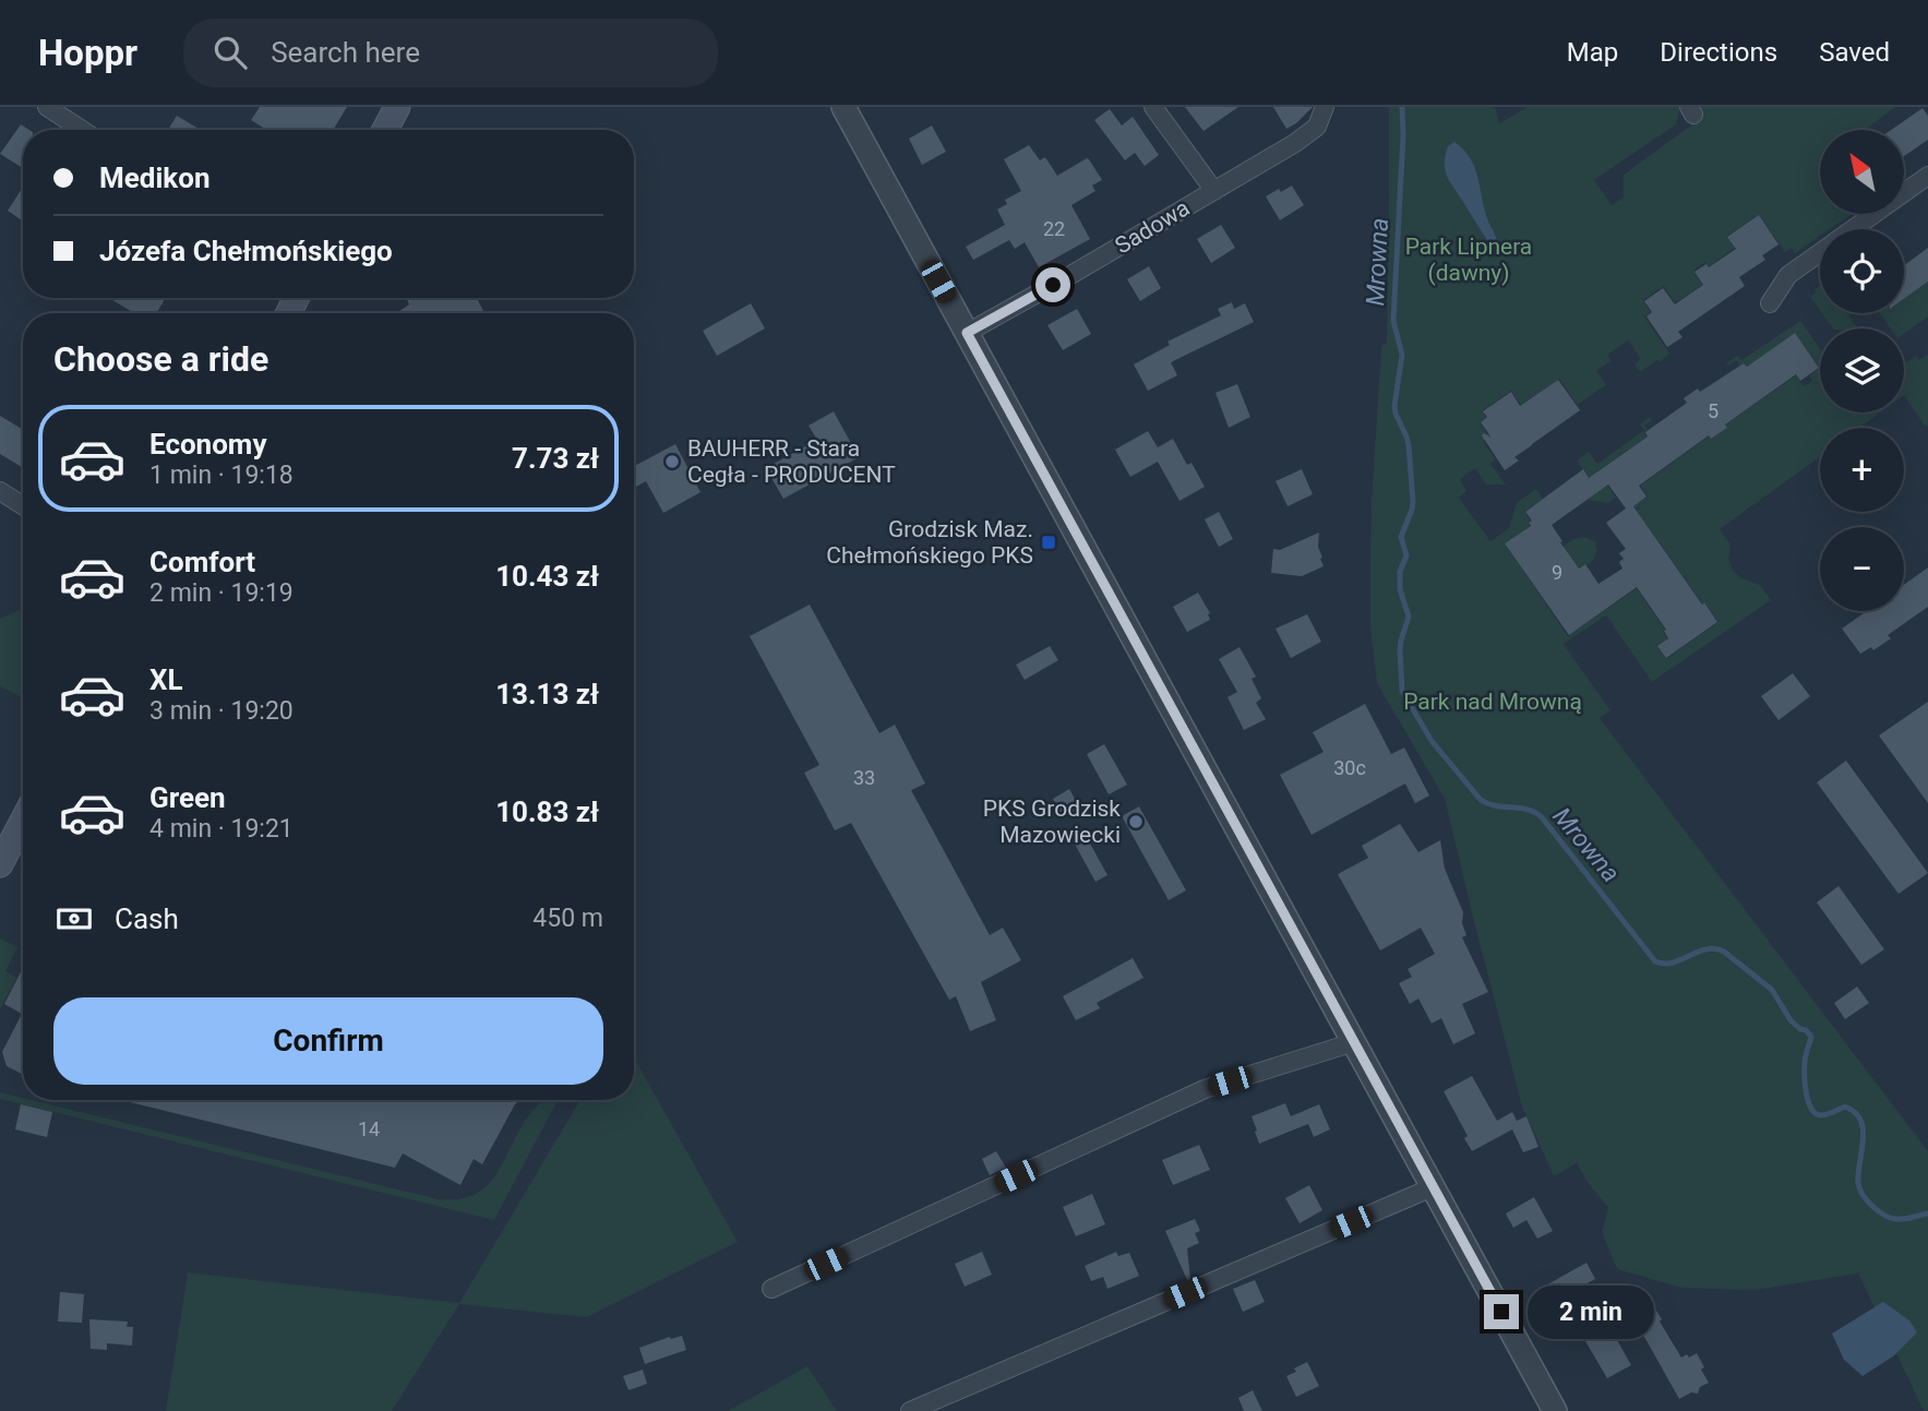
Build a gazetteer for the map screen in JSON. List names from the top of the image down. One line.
{"streets":{"street":["Sadowa"]},"water":["Mrowna"],"parks":["Park Lipnera (dawny)","Park nad Mrowną"],"places":{"other":["BAUHERR - Stara Cegła - PRODUCENT","PKS Grodzisk Mazowiecki"],"transit":["Grodzisk Maz. Chełmońskiego PKS"]},"house_numbers":["22","5","9","30c","33","14"],"north":"top left","page":{"header":"Hoppr","search":"Search here","nav":["Map","Directions","Saved"],"map_buttons":["+","−"],"banner":["Medikon","Józefa Chełmońskiego"],"heading":"Choose a ride","list":[{"name":"Economy","note":"1 min · 19:18","value":"7.73 zł"},{"name":"Comfort","note":"2 min · 19:19","value":"10.43 zł"},{"name":"XL","note":"3 min · 19:20","value":"13.13 zł"},{"name":"Green","note":"4 min · 19:21","value":"10.83 zł"}],"pay":["Cash","450 m"],"buttons":"Confirm","bubble":"2 min"}}
